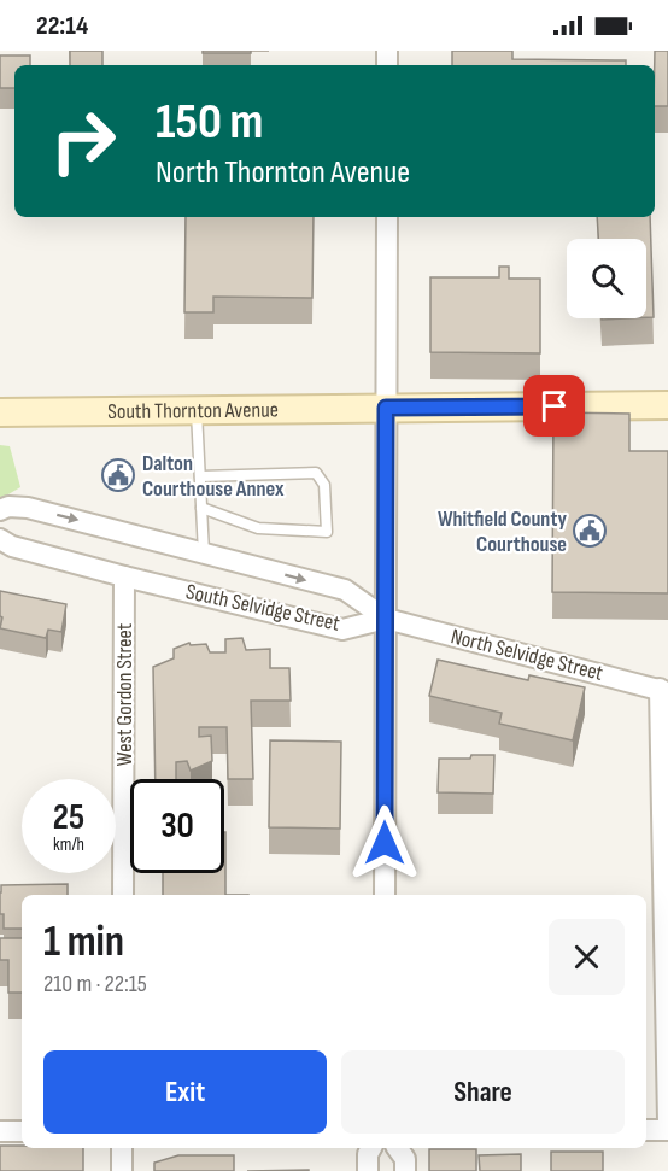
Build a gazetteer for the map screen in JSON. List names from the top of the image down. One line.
{"streets":{"main road":["South Thornton Avenue"],"street":["South Selvidge Street","North Selvidge Street","West Gordon Street"]},"crossings":[["South Selvidge Street","North Selvidge Street"],["South Selvidge Street","West Gordon Street"]],"places":{"public building":["Dalton Courthouse Annex","Whitfield County Courthouse"]},"page":{"status":"22:14","turn":["150 m","North Thornton Avenue"],"speed":"25 km/h","limit":"30","heading":["1 min","210 m · 22:15"],"buttons":["Exit","Share"]}}
